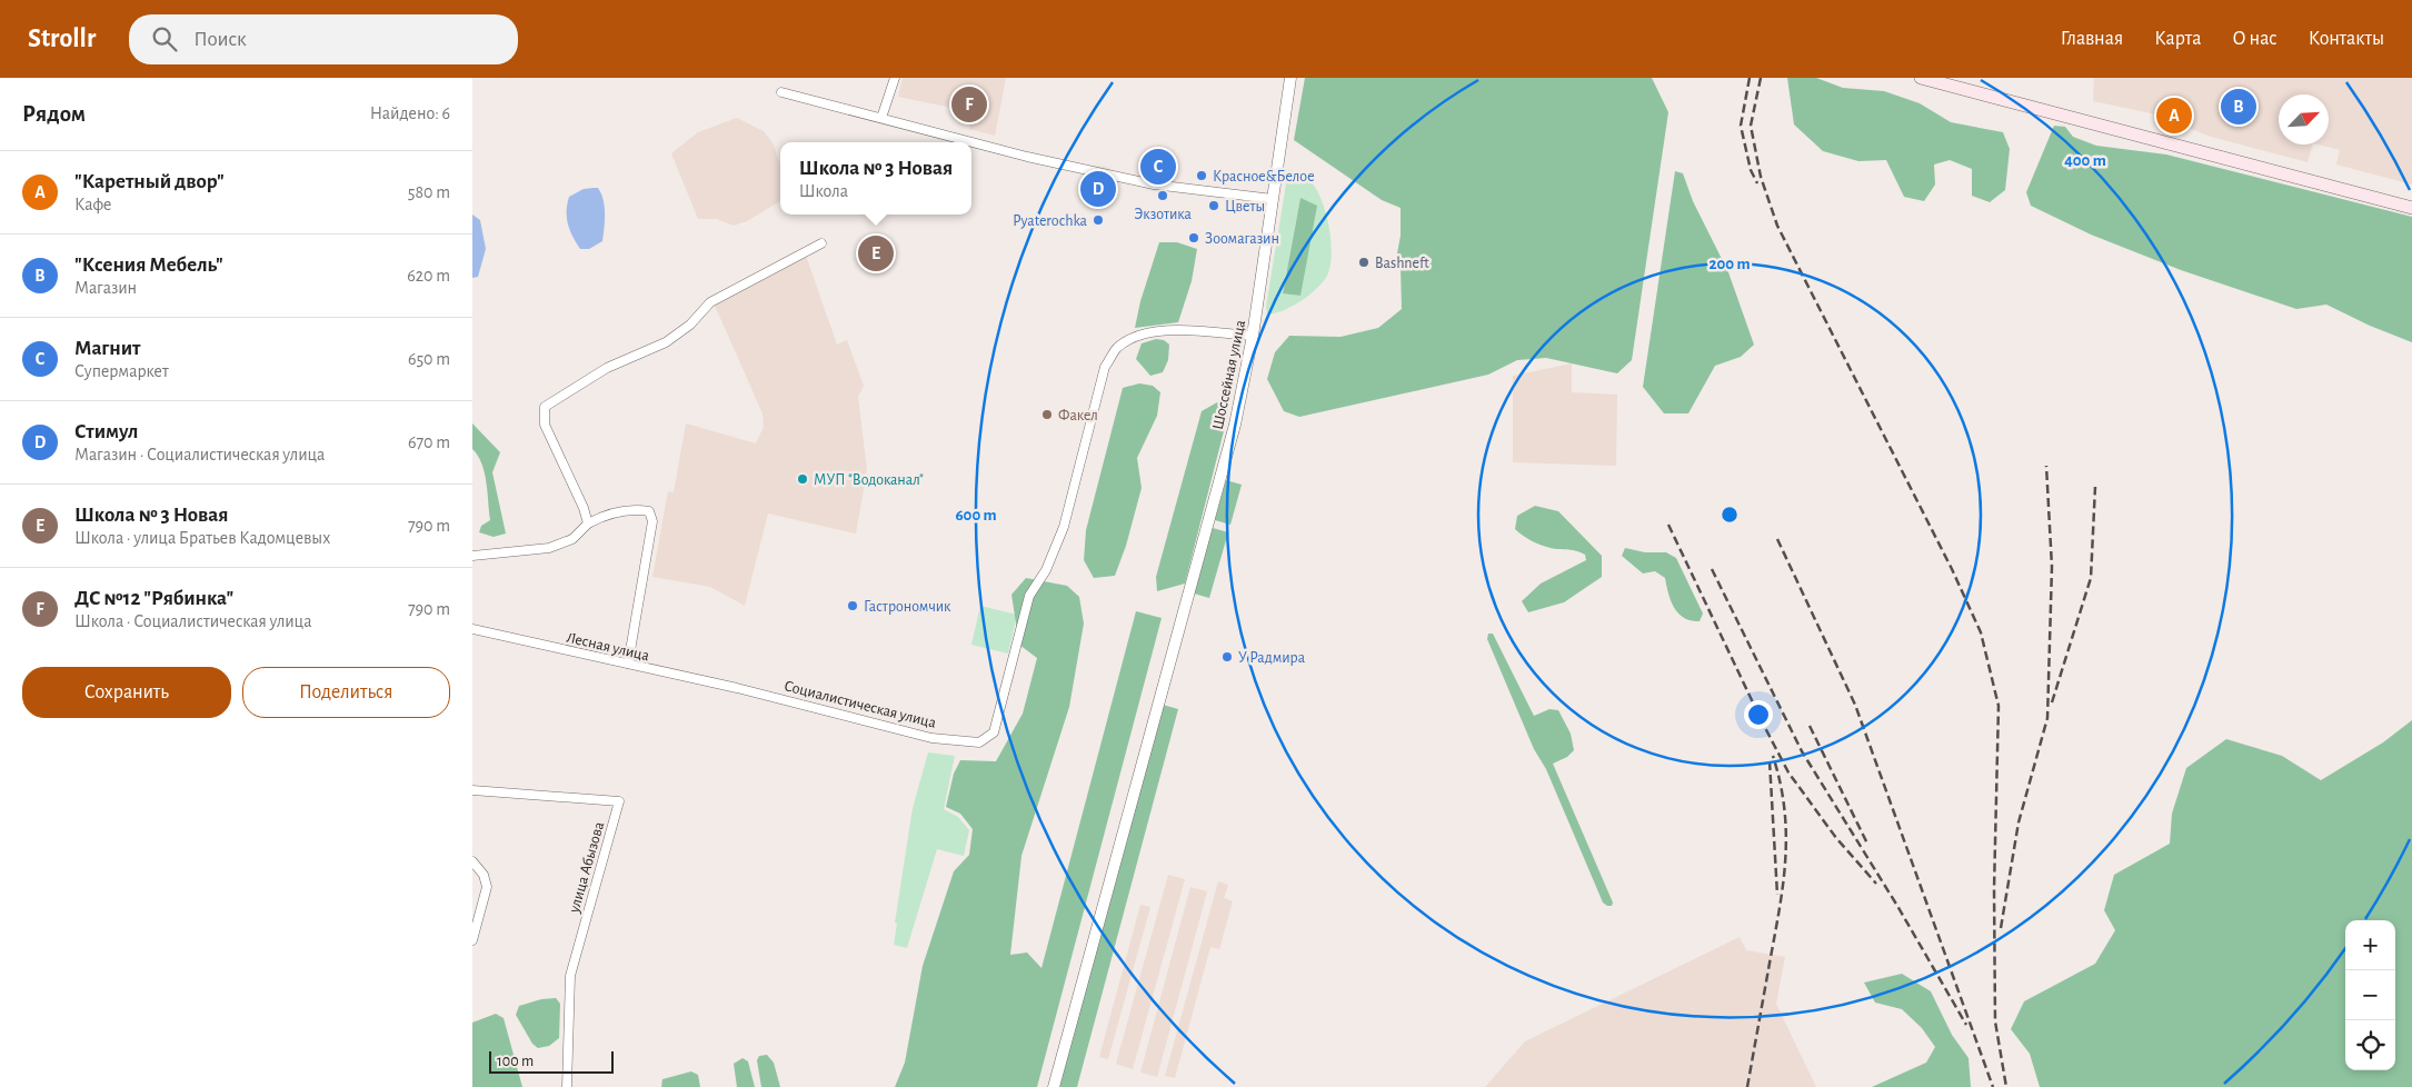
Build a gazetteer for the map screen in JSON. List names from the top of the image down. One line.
{"streets":{"street":["Шоссейная улица","Лесная улица","Социалистическая улица","улица Абызова"]},"crossings":[["Шоссейная улица","Социалистическая улица"],["Лесная улица","Социалистическая улица"]],"places":["Красное&Белое","Экзотика","Цветы","Pyaterochka","Зоомагазин","Bashneft","Факел","МУП \"Водоканал\"","Гастрономчик","У Радмира"],"scale_bar":"100 m","north":"top right","page":{"header":"Strollr","search":"Поиск","nav":["Главная","Карта","О нас","Контакты"],"heading":["Рядом","Найдено: 6"],"pins":["F","B","A","C","D","E"],"popup":["Школа № 3 Новая","Школа"],"list":[{"mark":"A","name":"\"Каретный двор\"","note":"Кафе","value":"580 m"},{"mark":"B","name":"\"Ксения Мебель\"","note":"Магазин","value":"620 m"},{"mark":"C","name":"Магнит","note":"Супермаркет","value":"650 m"},{"mark":"D","name":"Стимул","note":"Магазин · Социалистическая улица","value":"670 m"},{"mark":"E","name":"Школа № 3 Новая","note":"Школа · улица Братьев Кадомцевых","value":"790 m"},{"mark":"F","name":"ДС №12 \"Рябинка\"","note":"Школа · Социалистическая улица","value":"790 m"}],"buttons":["Сохранить","Поделиться"],"map_buttons":["+","−"],"scale":"100 m"},"rings":["400 m","200 m","600 m"]}
